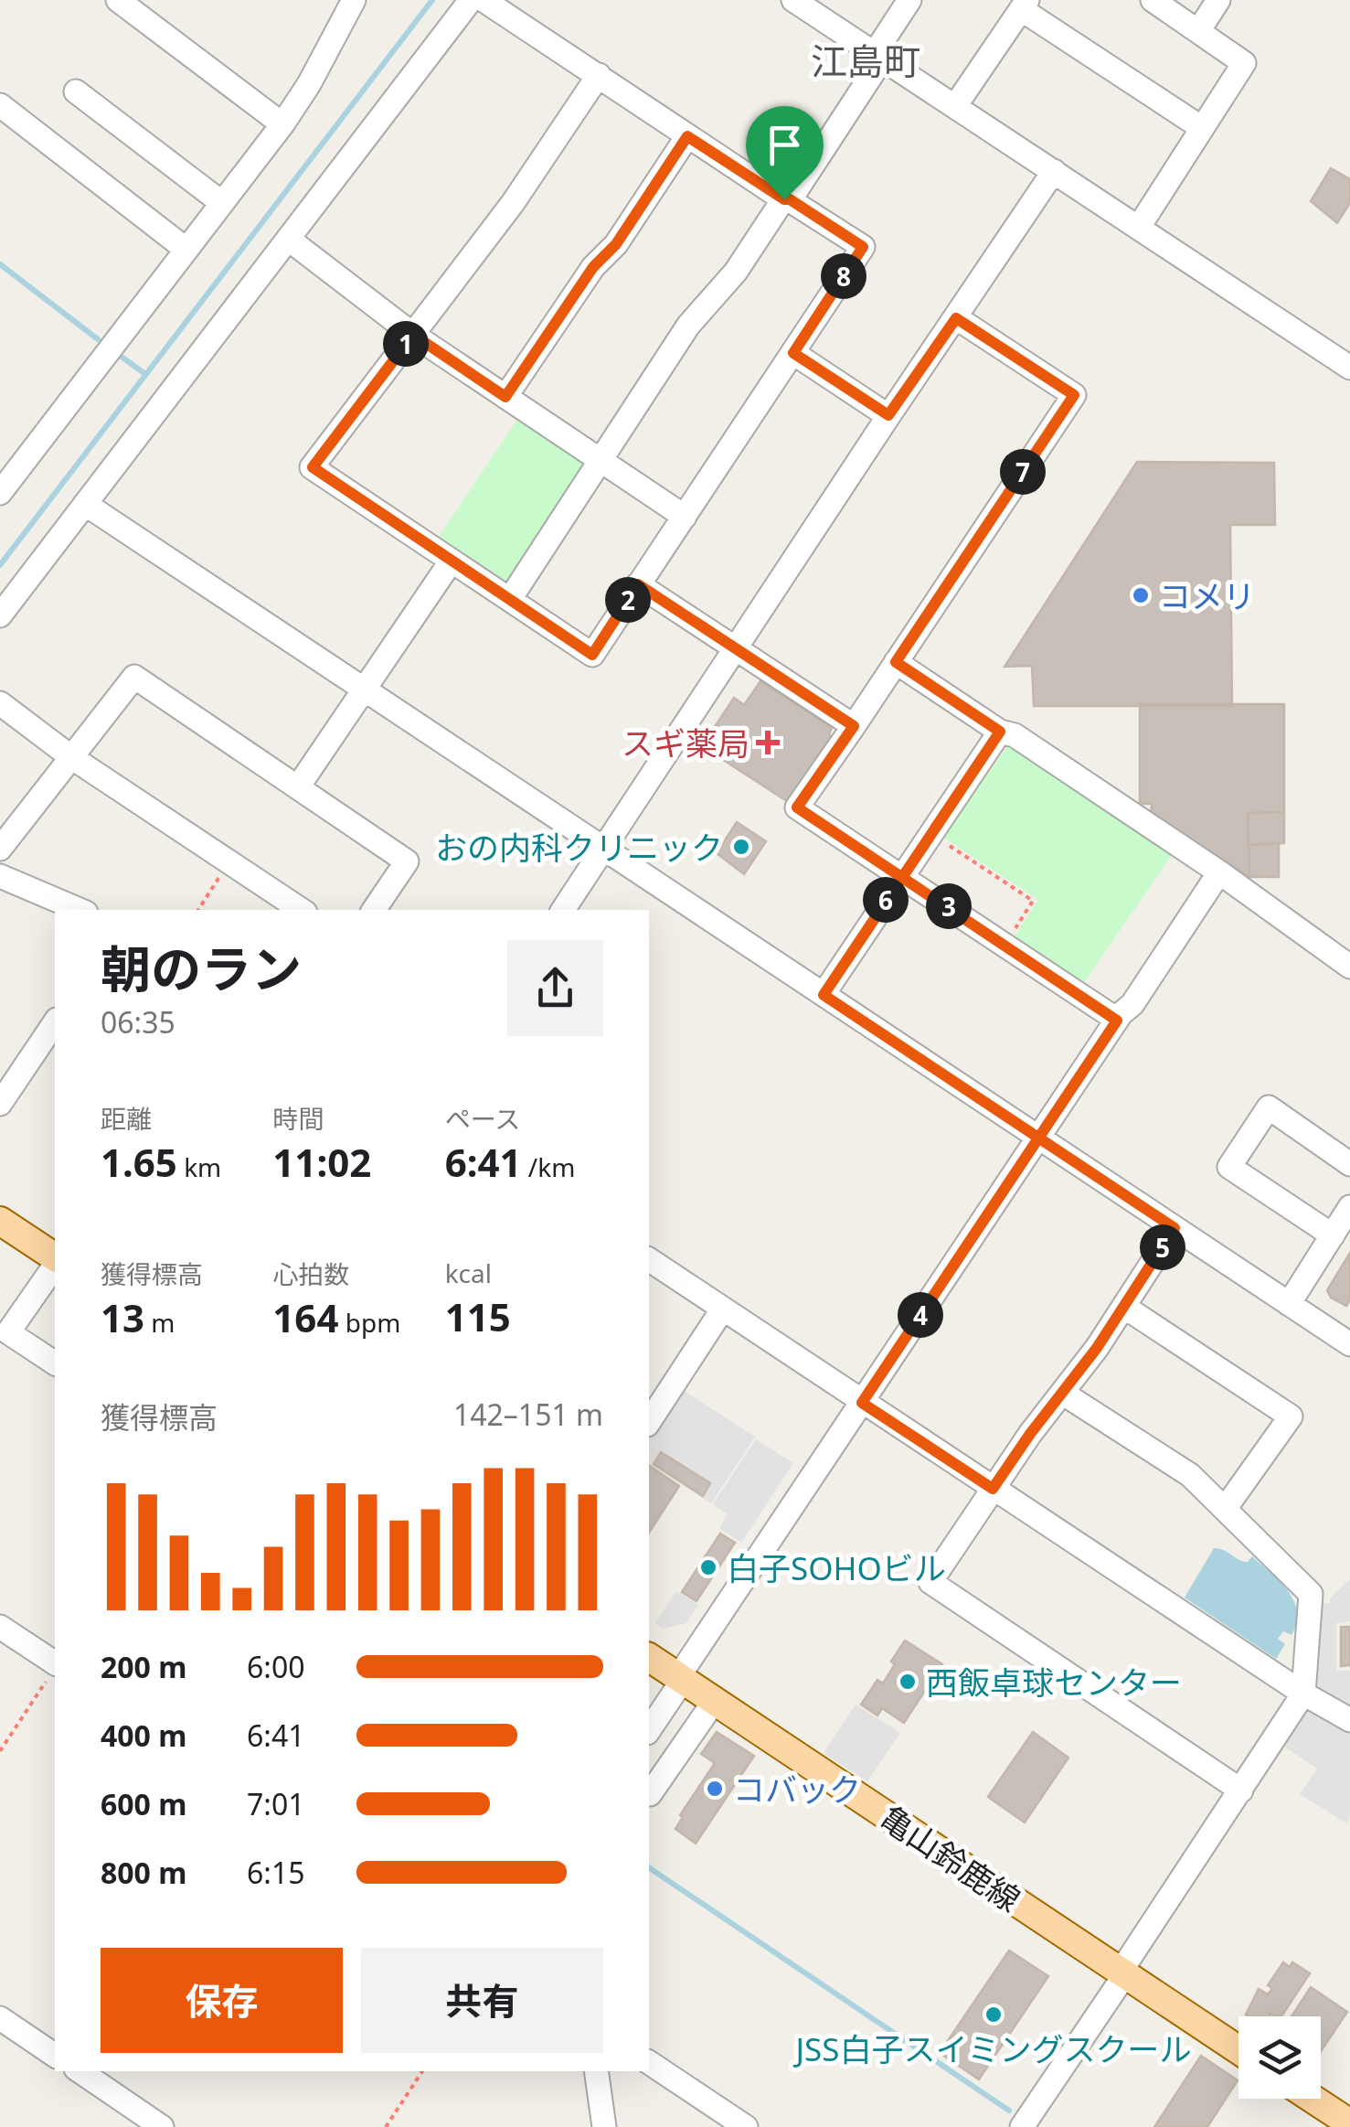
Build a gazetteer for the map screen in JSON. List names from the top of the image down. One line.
{"streets":{"main road":["亀山鈴鹿線"]},"districts":["江島町"],"places":{"other":["コメリ","おの内科クリニック","白子SOHOビル","西飯卓球センター","コバック","JSS白子スイミングスクール"],"health":["スギ薬局"]},"page":{"pins":["8","1","7","2","6","3","5","4"],"heading":["朝のラン","06:35"],"stats":[["距離","1.65 km"],["時間","11:02"],["ペース","6:41 /km"],["獲得標高","13 m"],["心拍数","164 bpm"],["kcal","115"]],"chart":["獲得標高","142–151 m"],"list":[{"name":"200 m","note":"6:00"},{"name":"400 m","note":"6:41"},{"name":"600 m","note":"7:01"},{"name":"800 m","note":"6:15"}],"buttons":["保存","共有"]}}
